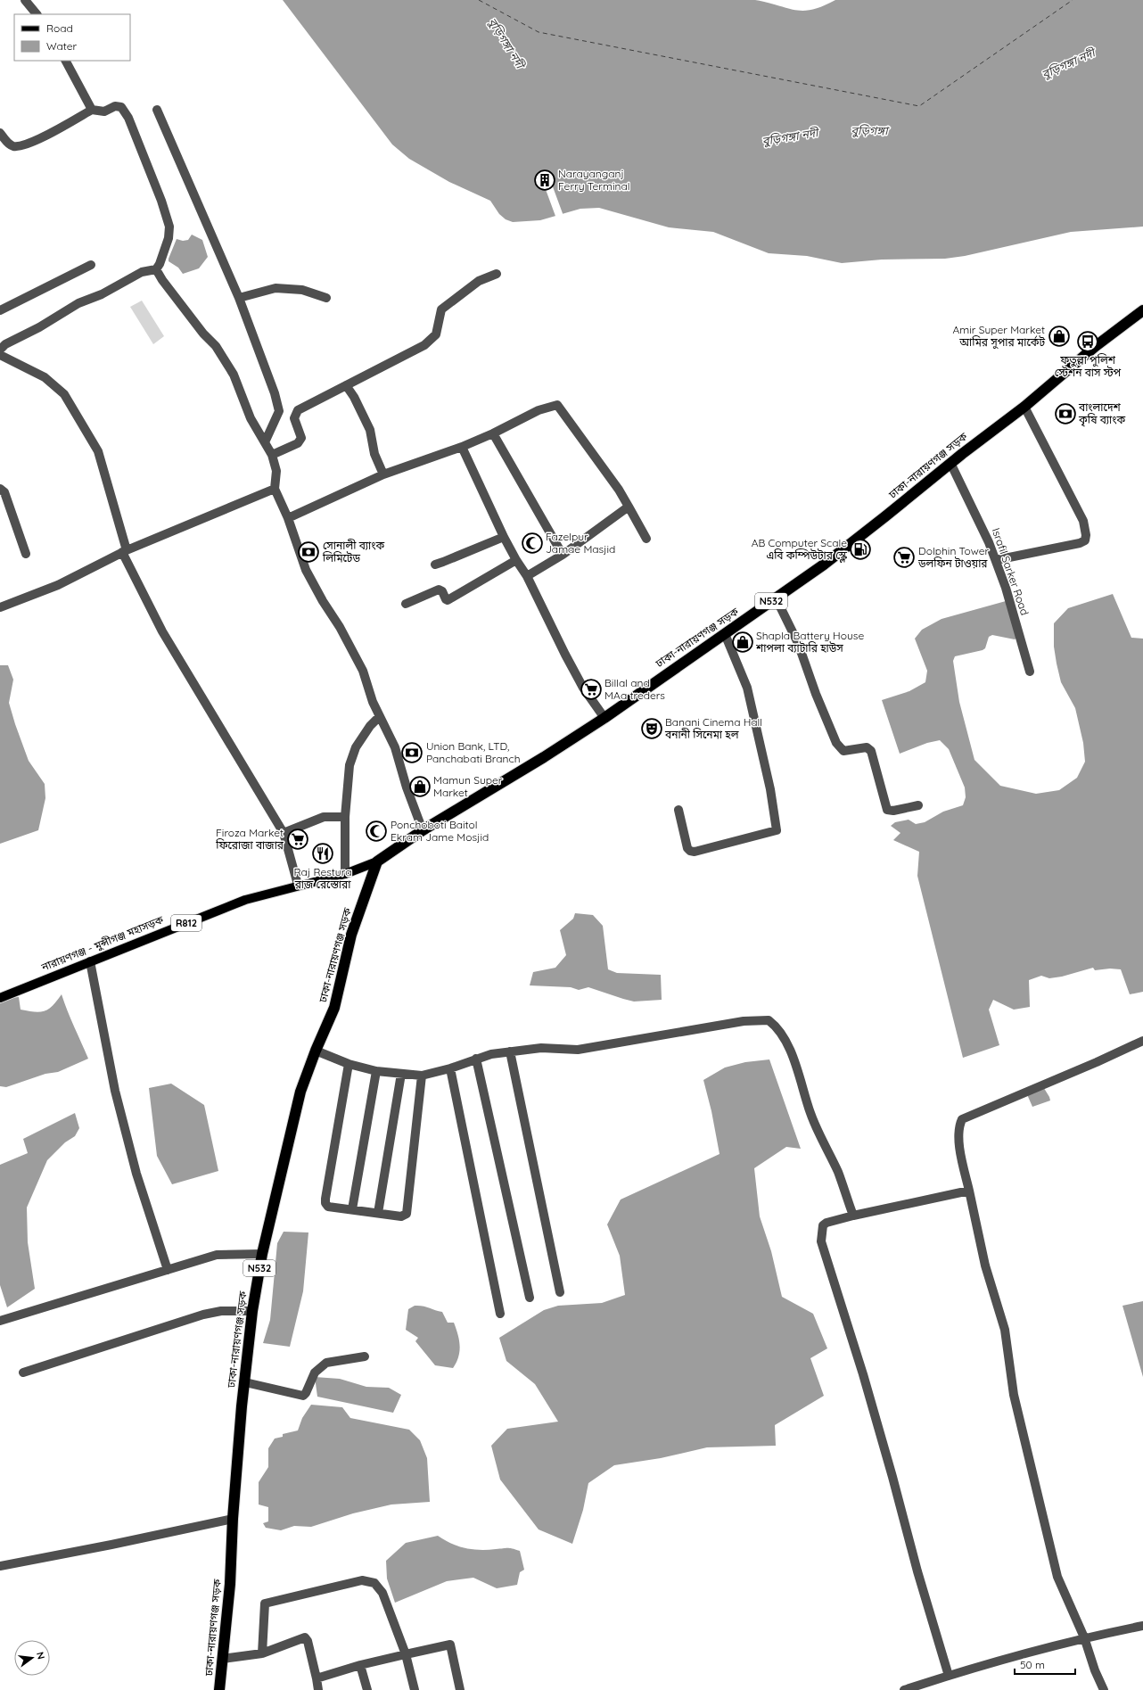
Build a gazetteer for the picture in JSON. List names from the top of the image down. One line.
{"streets":{"highway":["ঢাকা-নারায়ণগঞ্জ সড়ক","N532"],"main road":["R812","নারায়ণগঞ্জ - মুন্সীগঞ্জ মহাসড়ক"],"street":["Israfil Sarker Road"]},"crossings":[["ঢাকা-নারায়ণগঞ্জ সড়ক","Israfil Sarker Road"],["ঢাকা-নারায়ণগঞ্জ সড়ক","নারায়ণগঞ্জ - মুন্সীগঞ্জ মহাসড়ক"]],"water":["বুড়িগঙ্গা নদী","বুড়িগঙ্গা"],"places":{"building":["Narayanganj Ferry Terminal"],"shop":["Amir Super Market আমির সুপার মার্কেট","Shapla Battery House শাপলা ব্যাটারি হাউস","Mamun Super Market"],"bus stop":["ফতুল্লা পুলিশ স্টেশন বাস স্টপ"],"bank":["বাংলাদেশ কৃষি ব্যাংক","সোনালী ব্যাংক লিমিটেড","Union Bank, LTD, Panchabati Branch"],"mosque":["Fazelpur Jamae Masjid","Ponchoboti Baitol Ekram Jame Mosjid"],"fuel station":["AB Computer Scale এবি কম্পিউটার স্কেল"],"supermarket":["Dolphin Tower ডলফিন টাওয়ার","Billal and MAa treders","Firoza Market ফিরোজা বাজার"],"theatre":["Banani Cinema Hall বনানী সিনেমা হল"],"restaurant":["Raj Restura রাজ রেস্তোরা"]},"legend":["Road","Water"],"scale_bar":"50 m","north":"right"}
